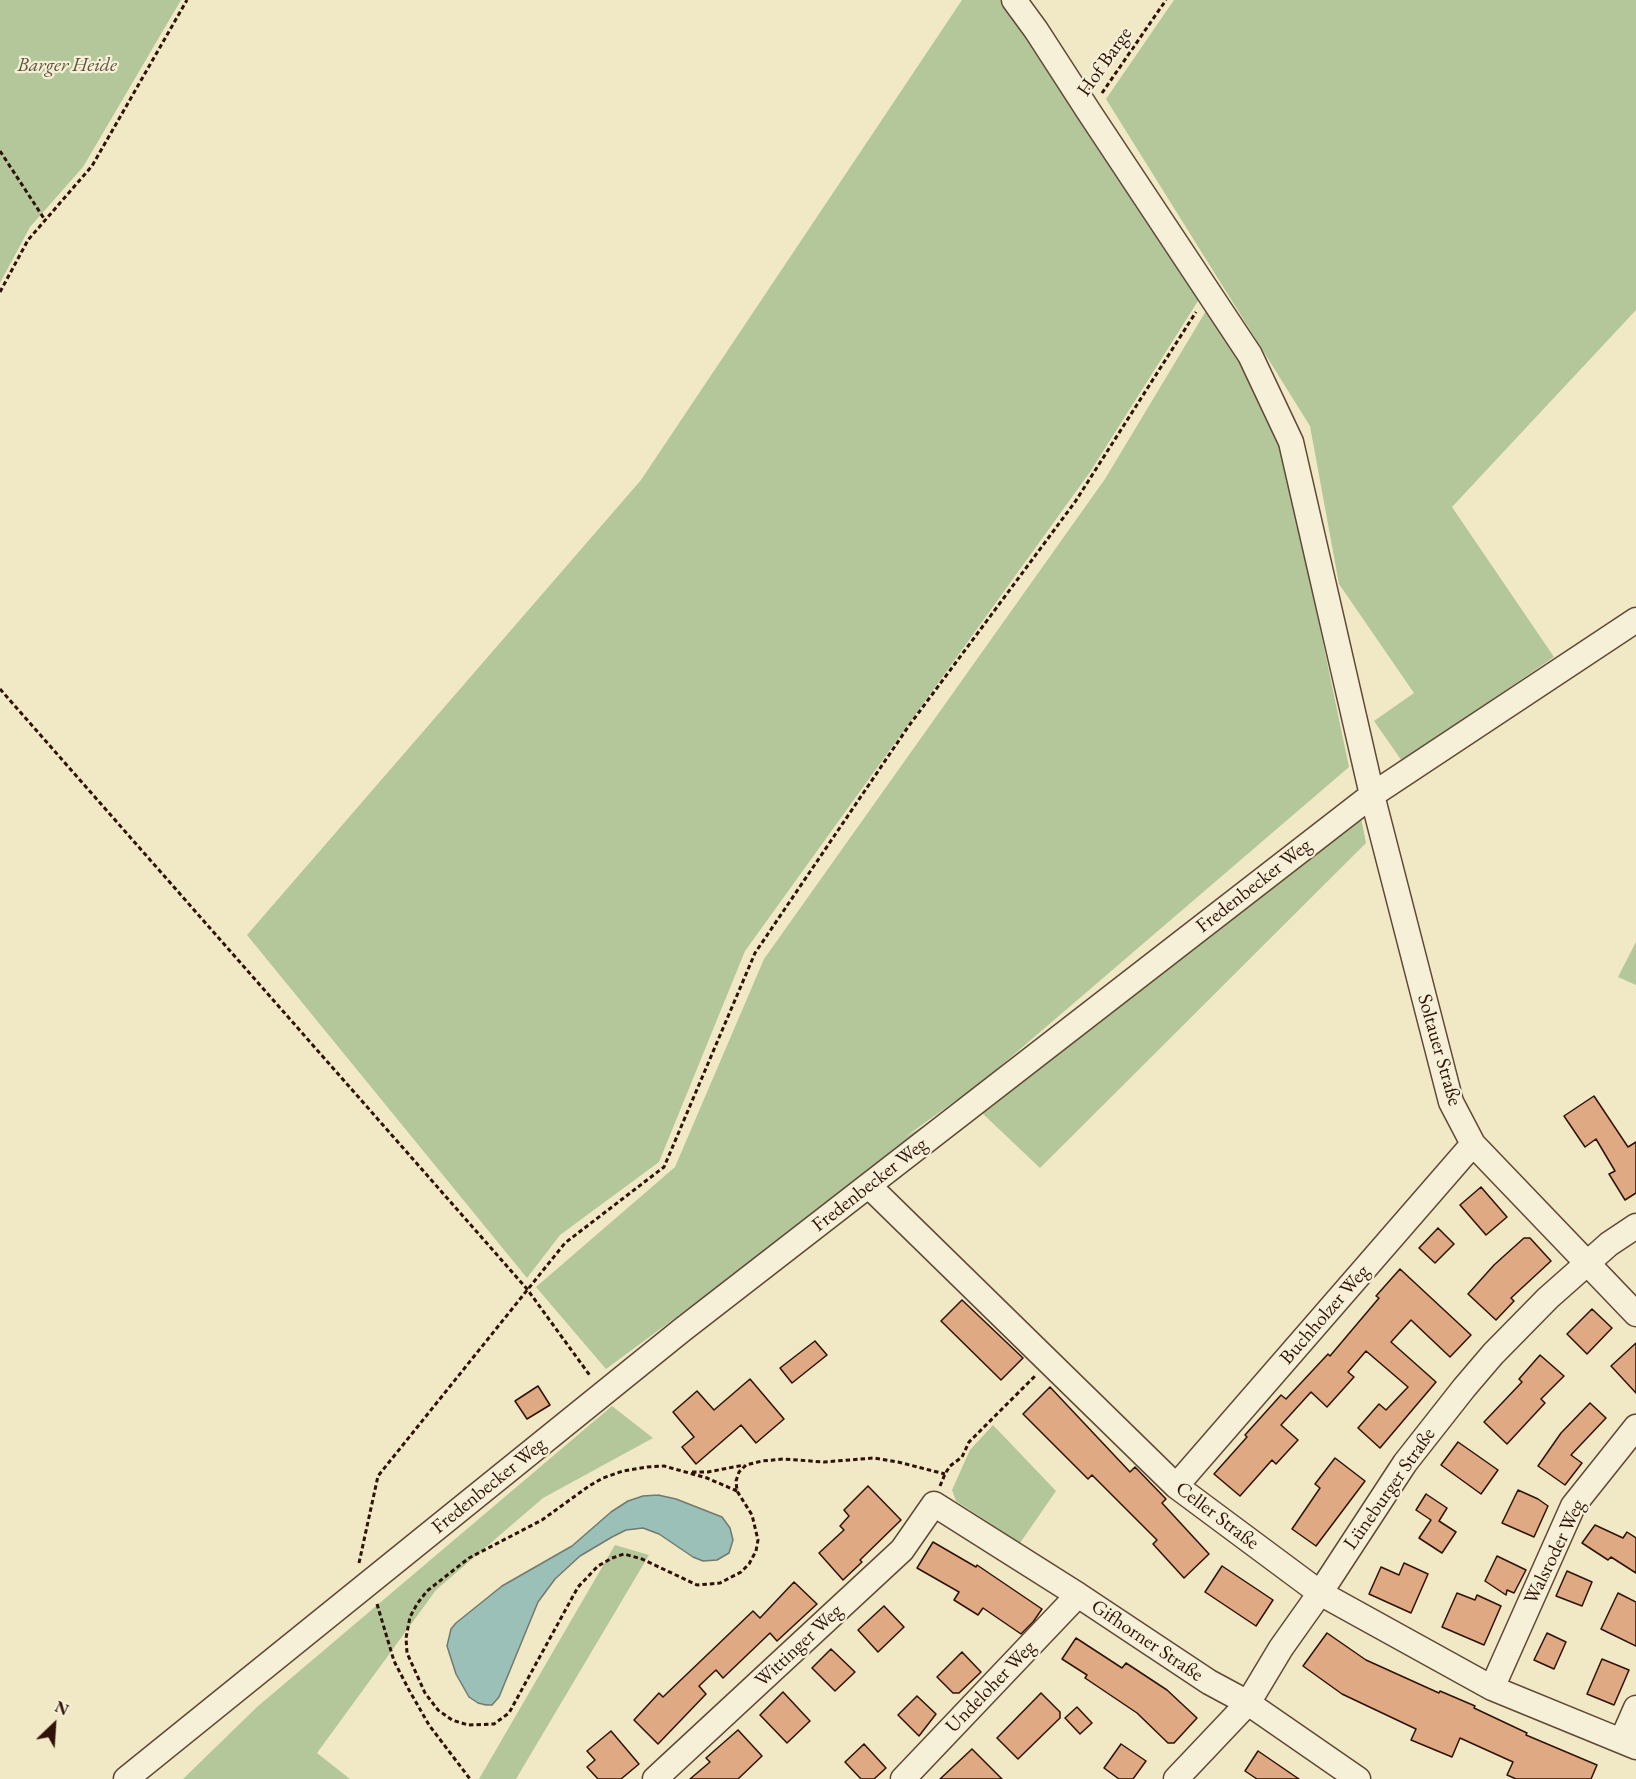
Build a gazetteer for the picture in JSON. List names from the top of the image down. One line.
{"streets":{"street":["Fredenbecker Weg","Soltauer Straße","Buchholzer Weg","Lüneburger Straße","Celler Straße","Walsroder Weg","Gifhorner Straße","Wittinger Weg","Undeloher Weg"],"path":["Hof Barge"]},"crossings":[["Hof Barge","Soltauer Straße"],["Fredenbecker Weg","Soltauer Straße"],["Fredenbecker Weg","Celler Straße"],["Soltauer Straße","Buchholzer Weg"],["Soltauer Straße","Lüneburger Straße"],["Buchholzer Weg","Celler Straße"],["Lüneburger Straße","Celler Straße"],["Lüneburger Straße","Gifhorner Straße"],["Celler Straße","Walsroder Weg"],["Gifhorner Straße","Wittinger Weg"],["Gifhorner Straße","Undeloher Weg"]],"parks":["Barger Heide"],"north":"top right"}
